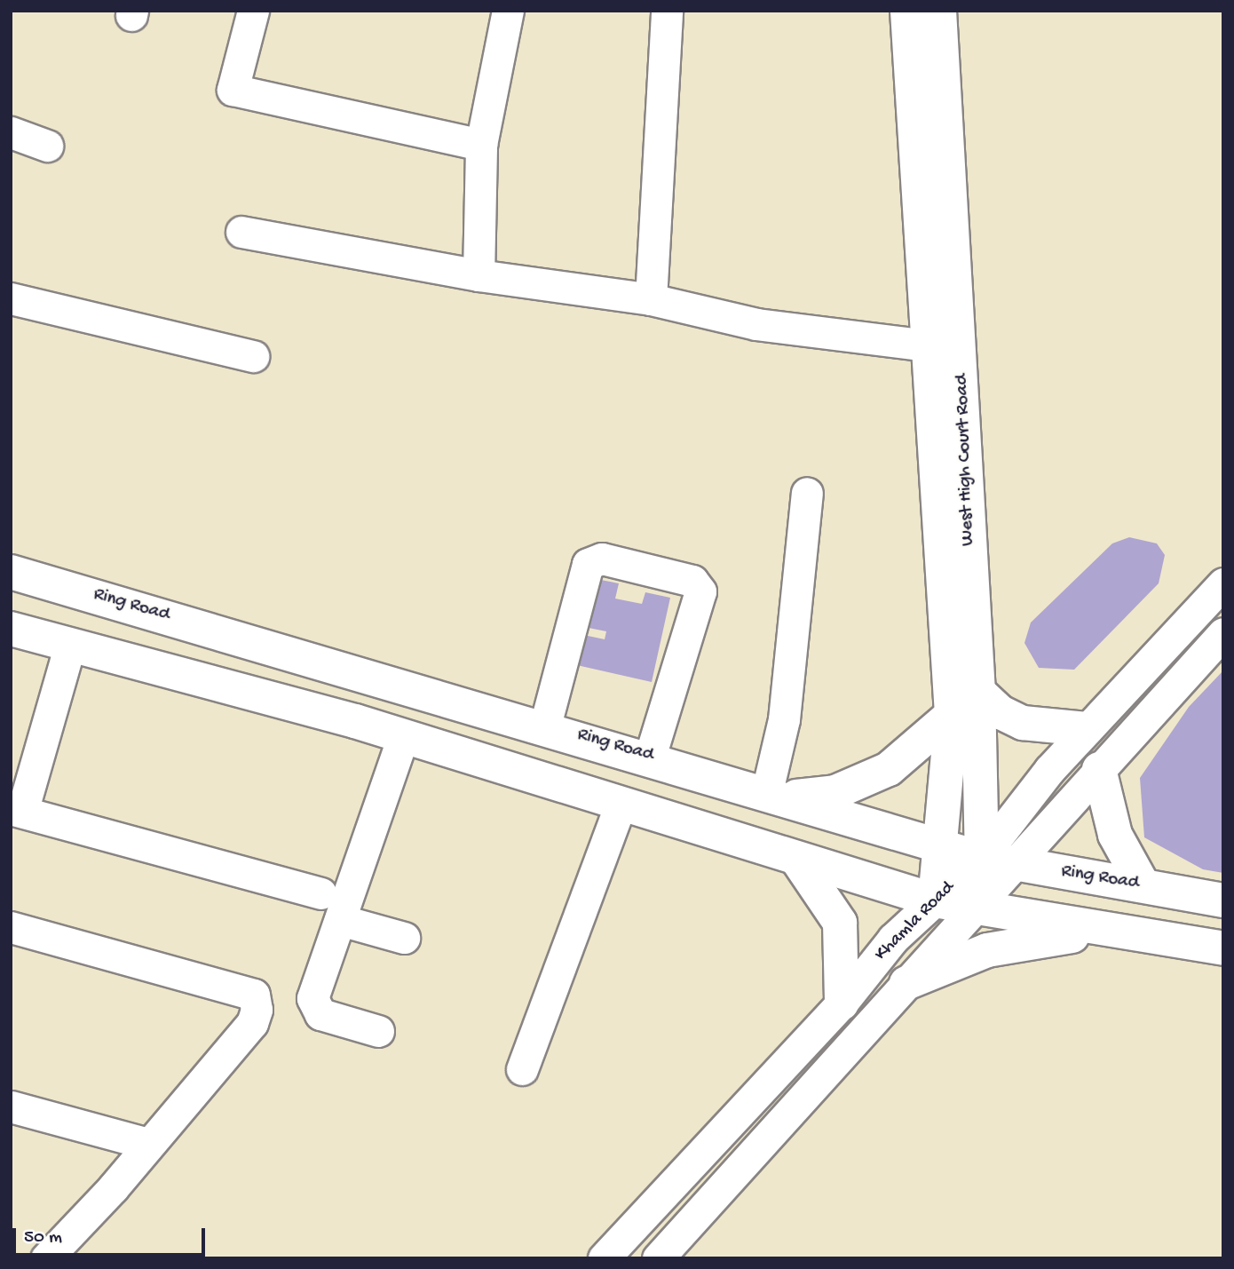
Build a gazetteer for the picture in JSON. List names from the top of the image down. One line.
{"streets":{"main road":["West High Court Road","Ring Road"],"street":["Khamla Road"]},"crossings":[["West High Court Road","Ring Road"],["West High Court Road","Khamla Road"],["Ring Road","Khamla Road"]],"scale_bar":"50 m"}
